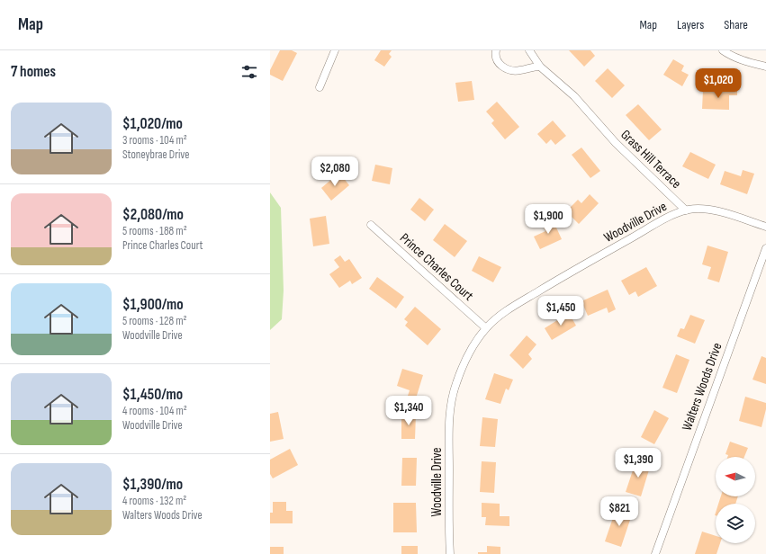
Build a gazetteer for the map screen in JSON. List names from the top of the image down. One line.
{"streets":{"street":["Grass Hill Terrace","Woodville Drive","Prince Charles Court","Walters Woods Drive"]},"crossings":[["Grass Hill Terrace","Woodville Drive"],["Woodville Drive","Prince Charles Court"]],"north":"left","page":{"header":"Map","nav":["Map","Layers","Share"],"heading":"7 homes","price":["$1,020","$2,080","$1,900","$1,450","$1,340","$1,390","$821"],"list":[{"name":"$1,020/mo","note":"3 rooms · 104 m² · Stoneybrae Drive"},{"name":"$2,080/mo","note":"5 rooms · 188 m² · Prince Charles Court"},{"name":"$1,900/mo","note":"5 rooms · 128 m² · Woodville Drive"},{"name":"$1,450/mo","note":"4 rooms · 104 m² · Woodville Drive"},{"name":"$1,390/mo","note":"4 rooms · 132 m² · Walters Woods Drive"}]}}
